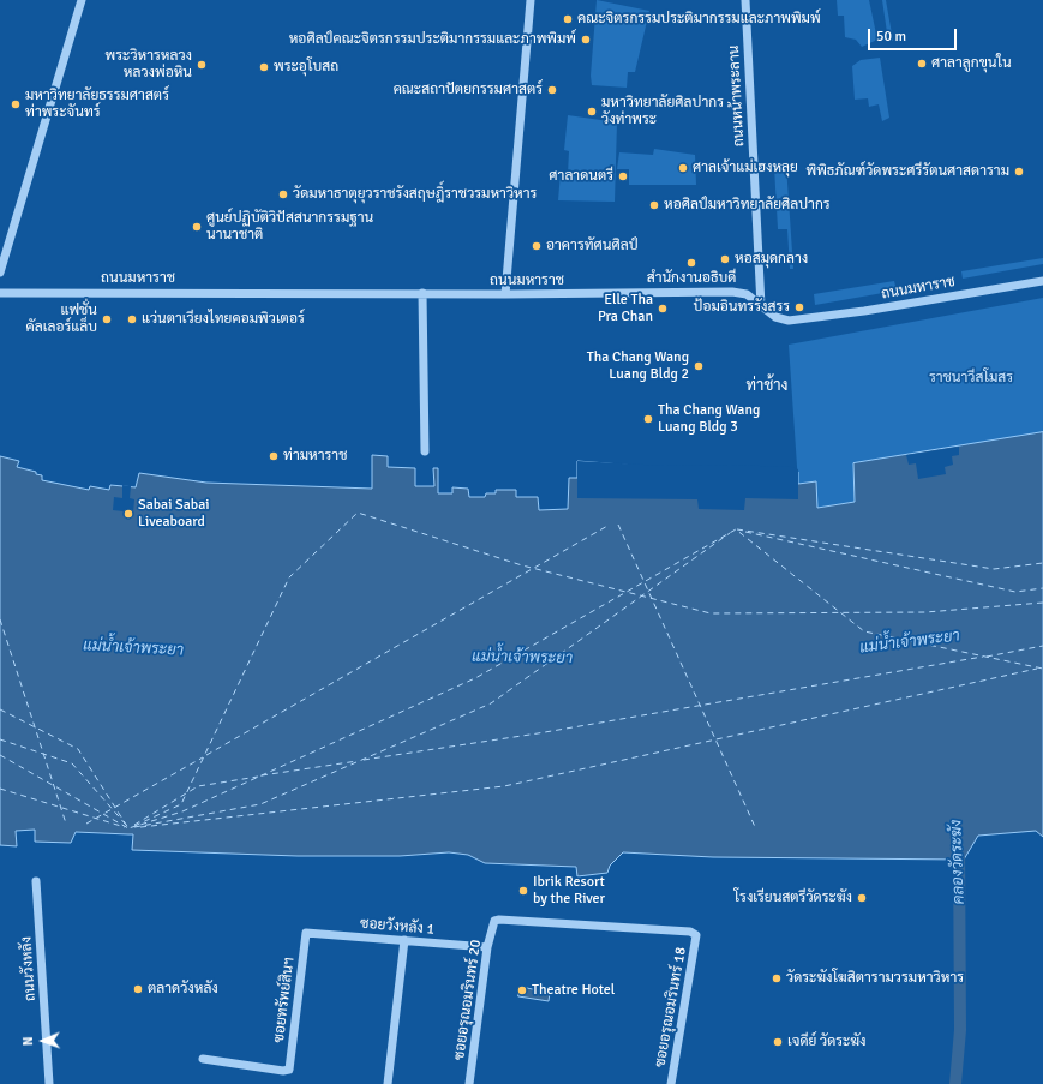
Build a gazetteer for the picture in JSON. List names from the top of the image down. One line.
{"streets":{"street":["ถนนหน้าพระลาน","ถนนมหาราช","ซอยวังหลัง 1","ถนนวังหลัง","ซอยทรัพย์สินฯ","ซอยอรุณอมรินทร์ 20","ซอยอรุณอมรินทร์ 18"]},"crossings":[["ถนนหน้าพระลาน","ถนนมหาราช"],["ซอยวังหลัง 1","ซอยทรัพย์สินฯ"],["ซอยวังหลัง 1","ซอยอรุณอมรินทร์ 20"],["ซอยอรุณอมรินทร์ 20","ซอยอรุณอมรินทร์ 18"]],"districts":["ท่าช้าง"],"water":["แม่น้ำเจ้าพระยา","คลองวัดระฆัง"],"parks":["ราชนาวีสโมสร"],"places":["คณะจิตรกรรมประติมากรรมและภาพพิมพ์","หอศิลป์คณะจิตรกรรมประติมากรรมและภาพพิมพ์","ศาลาลูกขุนใน","พระวิหารหลวง หลวงพ่อหิน","พระอุโบสถ","คณะสถาปัตยกรรมศาสตร์","มหาวิทยาลัยธรรมศาสตร์ ท่าพระจันทร์","มหาวิทยาลัยศิลปากร วังท่าพระ","ศาลเจ้าแม่เฮงหลุย","พิพิธภัณฑ์วัดพระศรีรัตนศาสดาราม","ศาลาดนตรี","วัดมหาธาตุยุวราชรังสฤษฎิ์ราชวรมหาวิหาร","หอศิลป์มหาวิทยาลัยศิลปากร","ศูนย์ปฏิบัติวิปัสสนากรรมฐาน นานาชาติ","อาคารทัศนศิลป์","หอสมุดกลาง","สำนักงานอธิบดี","ป้อมอินทรรังสรร","Elle Tha Pra Chan","แฟชั่น คัลเลอร์แล็บ","แว่นตาเวียงไทยคอมพิวเตอร์","Tha Chang Wang Luang Bldg 2","Tha Chang Wang Luang Bldg 3","ท่ามหาราช","Sabai Sabai Liveaboard","Ibrik Resort by the River","โรงเรียนสตรีวัดระฆัง","วัดระฆังโฆสิตารามวรมหาวิหาร","ตลาดวังหลัง","Theatre Hotel","เจดีย์ วัดระฆัง"],"scale_bar":"50 m","north":"left"}
